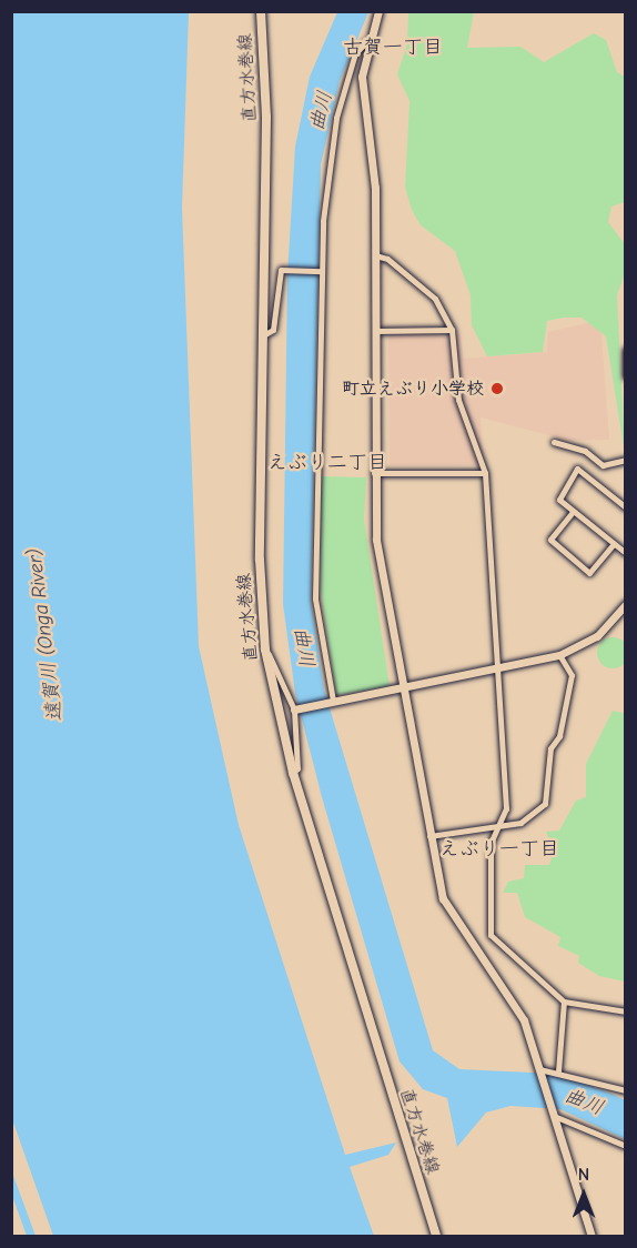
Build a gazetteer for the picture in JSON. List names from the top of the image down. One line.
{"streets":{"main road":["直方水巻線"]},"districts":["古賀一丁目","えぶり二丁目","えぶり一丁目"],"water":["曲川","遠賀川 (Onga River)"],"places":["町立えぶり小学校"],"north":"top"}
